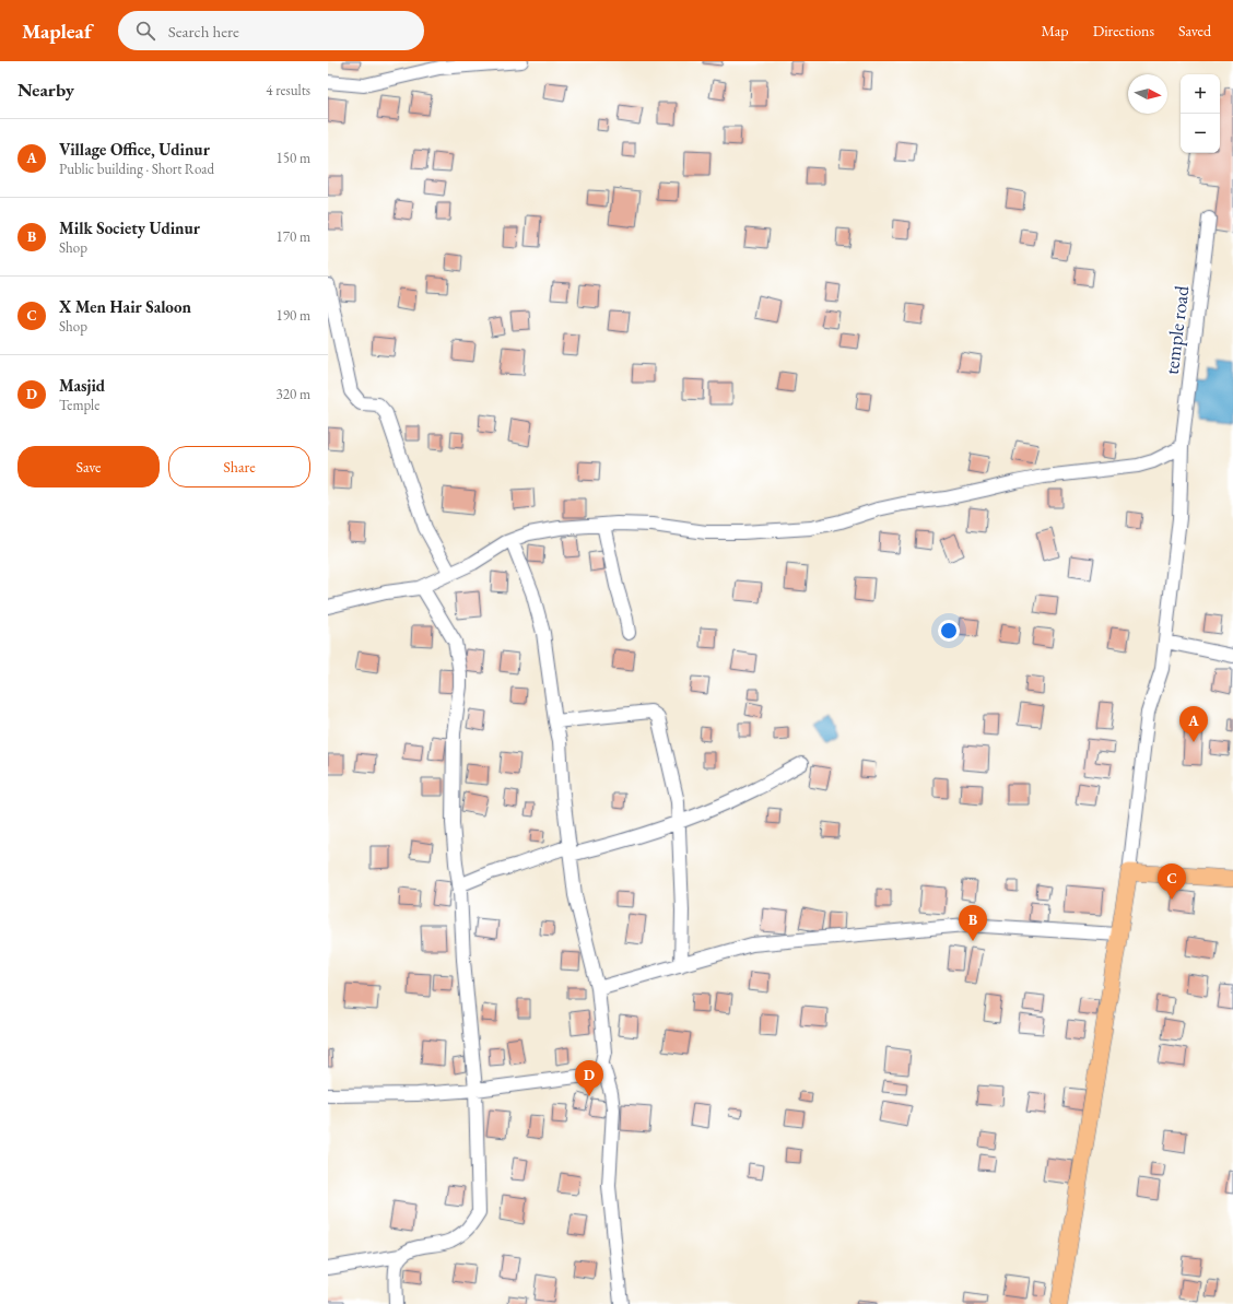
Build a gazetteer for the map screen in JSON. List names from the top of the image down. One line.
{"streets":{"street":["temple road"]},"north":"right","page":{"header":"Mapleaf","search":"Search here","nav":["Map","Directions","Saved"],"heading":["Nearby","4 results"],"map_buttons":["+","−"],"list":[{"mark":"A","name":"Village Office, Udinur","note":"Public building · Short Road","value":"150 m"},{"mark":"B","name":"Milk Society Udinur","note":"Shop","value":"170 m"},{"mark":"C","name":"X Men Hair Saloon","note":"Shop","value":"190 m"},{"mark":"D","name":"Masjid","note":"Temple","value":"320 m"}],"buttons":["Save","Share"],"pins":["A","C","B","D"]}}
